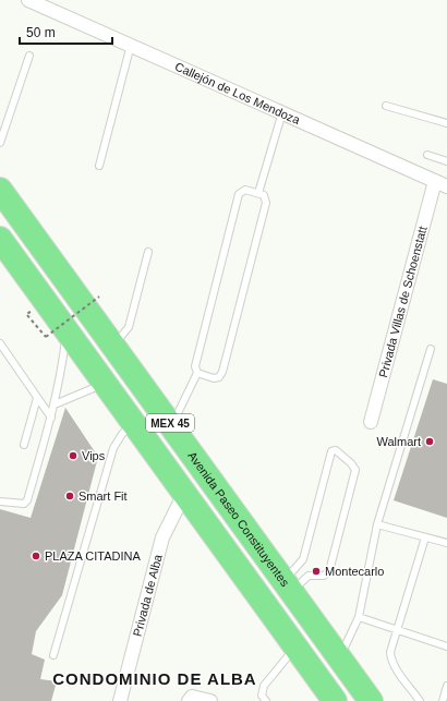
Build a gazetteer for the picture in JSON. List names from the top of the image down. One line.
{"streets":{"highway":["MEX 45","Avenida Paseo Constituyentes"],"street":["Callejón de Los Mendoza","Privada Villas de Schoenstatt","Privada de Alba"]},"crossings":[["Callejón de Los Mendoza","Privada Villas de Schoenstatt"],["MEX 45","Privada de Alba"]],"districts":["CONDOMINIO DE ALBA"],"places":["Walmart","Vips","Smart Fit","PLAZA CITADINA","Montecarlo"],"scale_bar":"50 m"}
